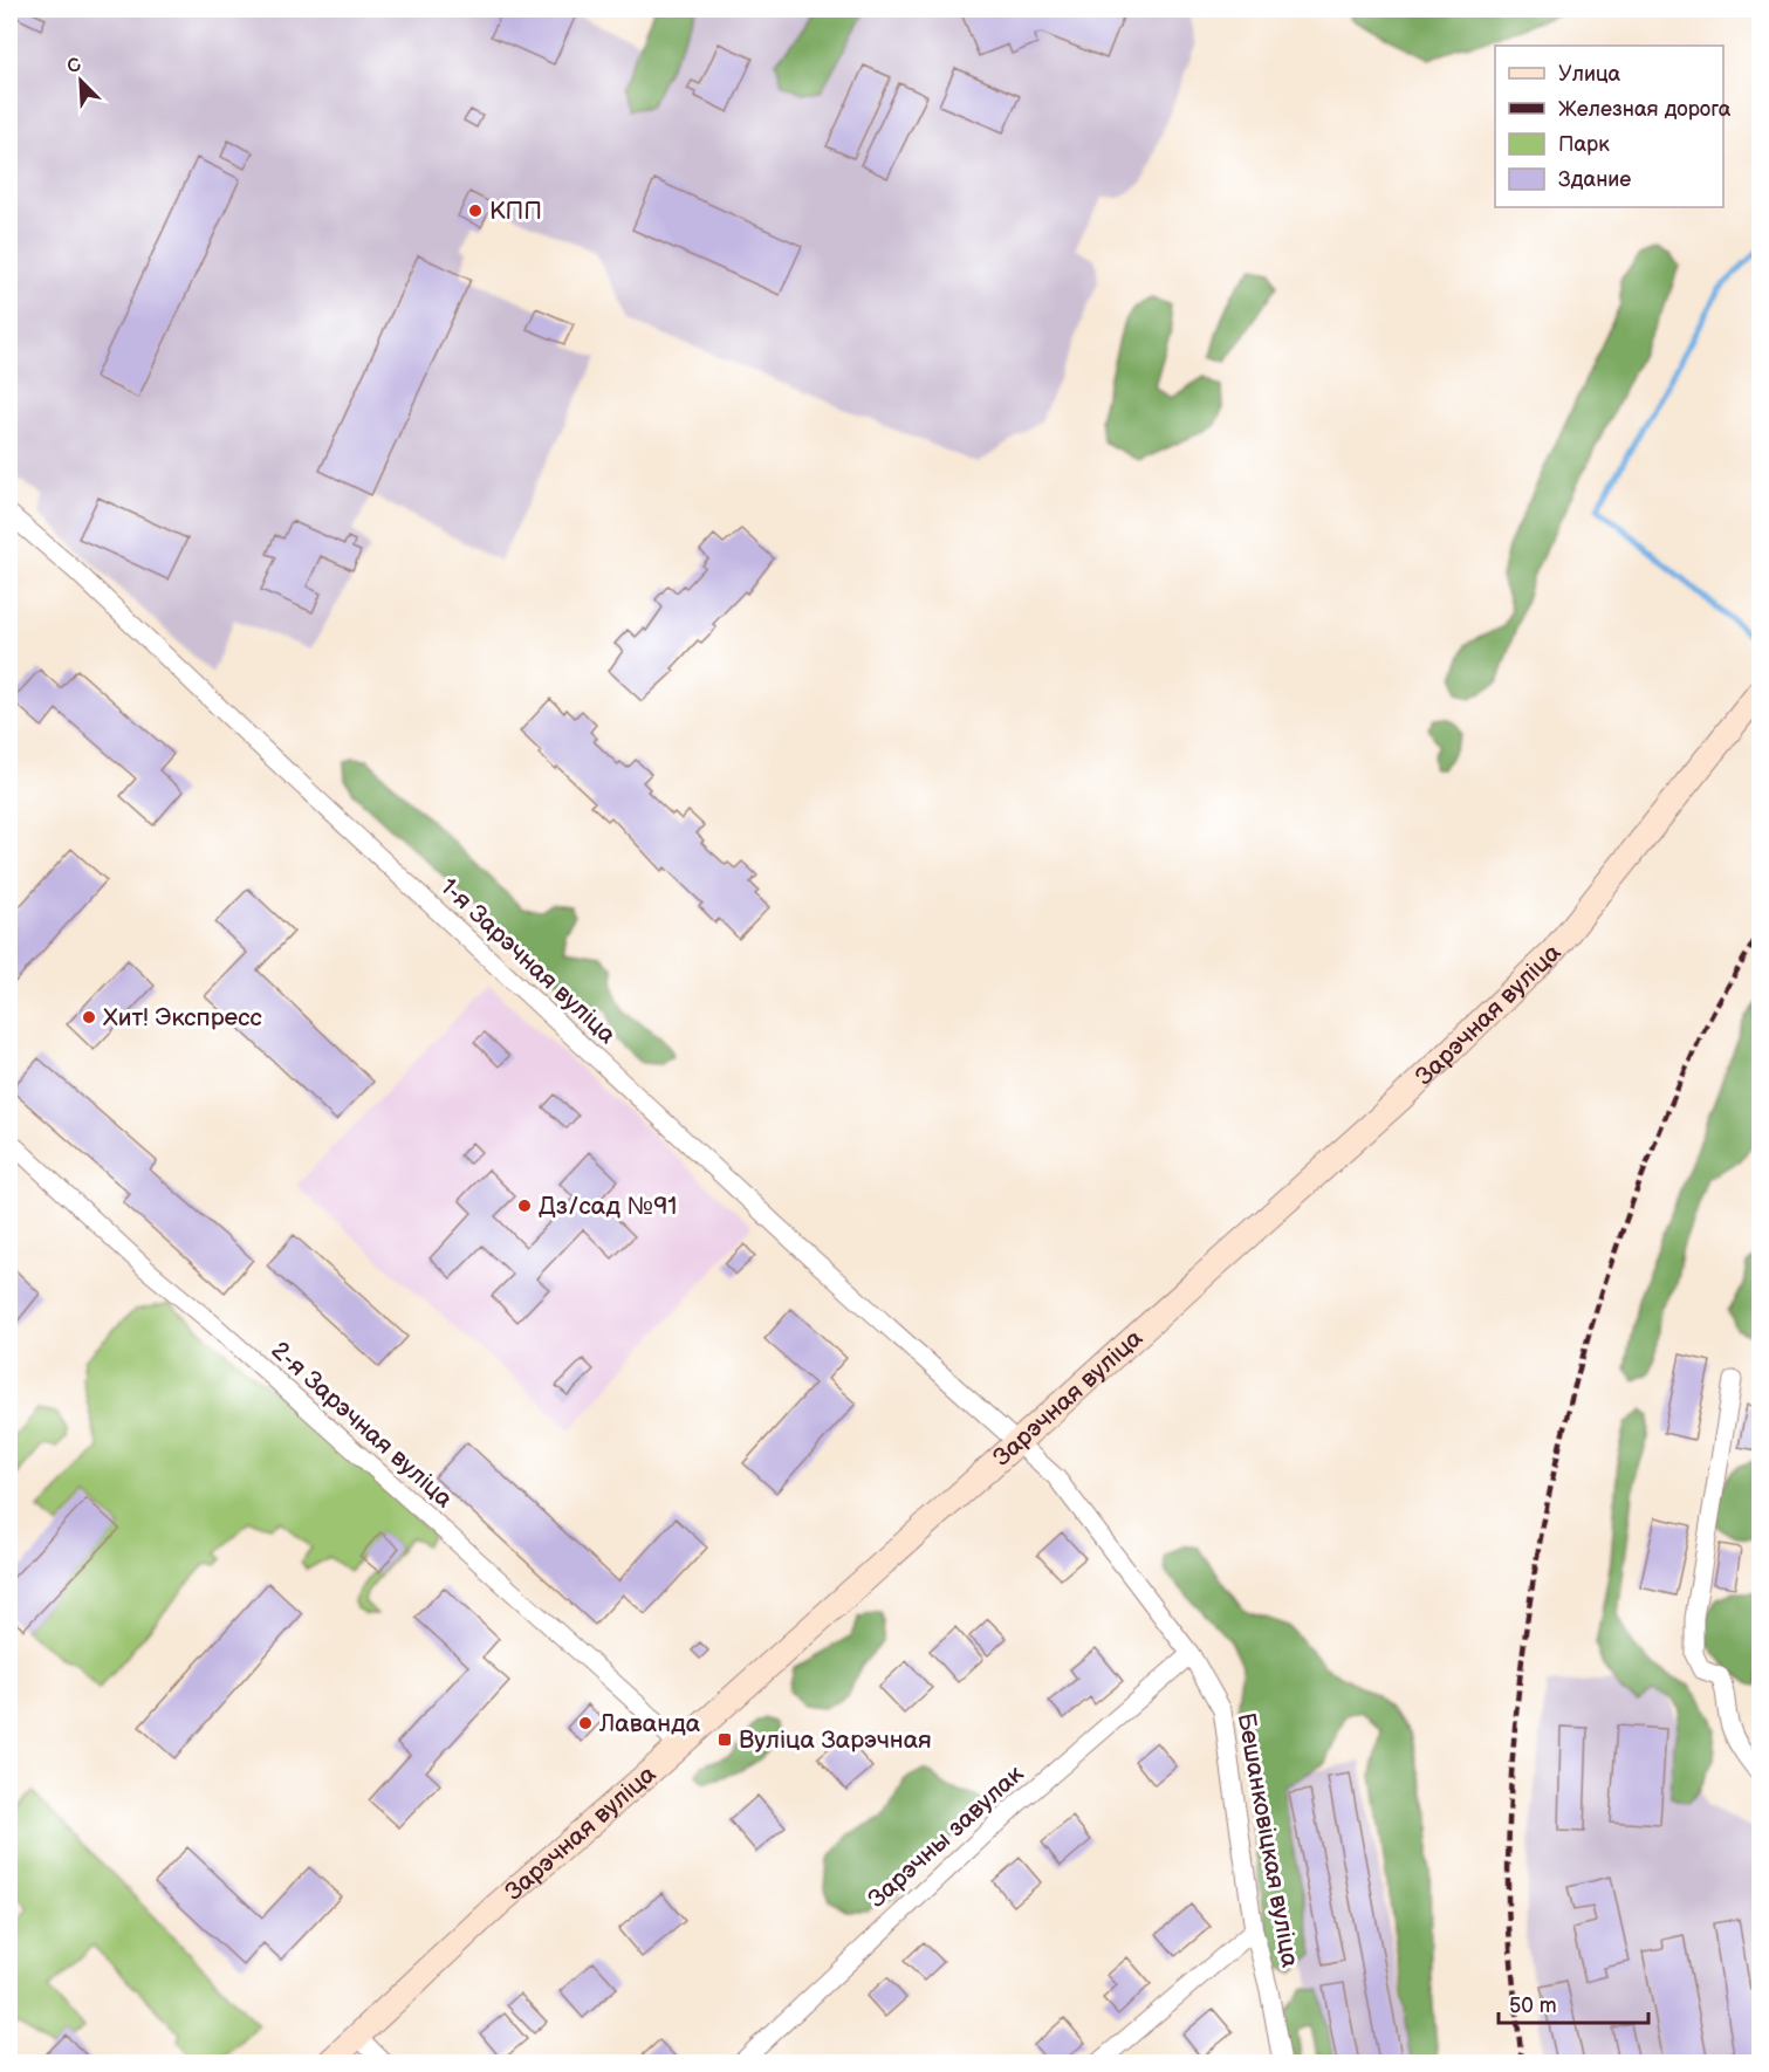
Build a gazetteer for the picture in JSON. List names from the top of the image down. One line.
{"streets":{"street":["1-я Зарэчная вуліца","Зарэчная вуліца","2-я Зарэчная вуліца","Зарэчны завулак","Бешанковіцкая вуліца"]},"crossings":[["1-я Зарэчная вуліца","Зарэчная вуліца"],["1-я Зарэчная вуліца","Бешанковіцкая вуліца"],["Зарэчная вуліца","2-я Зарэчная вуліца"],["Зарэчная вуліца","Бешанковіцкая вуліца"],["Зарэчны завулак","Бешанковіцкая вуліца"]],"places":{"other":["КПП","Хит! Экспресс","Дз/сад №91","Лаванда"],"transit":["Вуліца Зарэчная"]},"legend":["Улица","Железная дорога","Парк","Здание"],"scale_bar":"50 m","north":"top left"}
